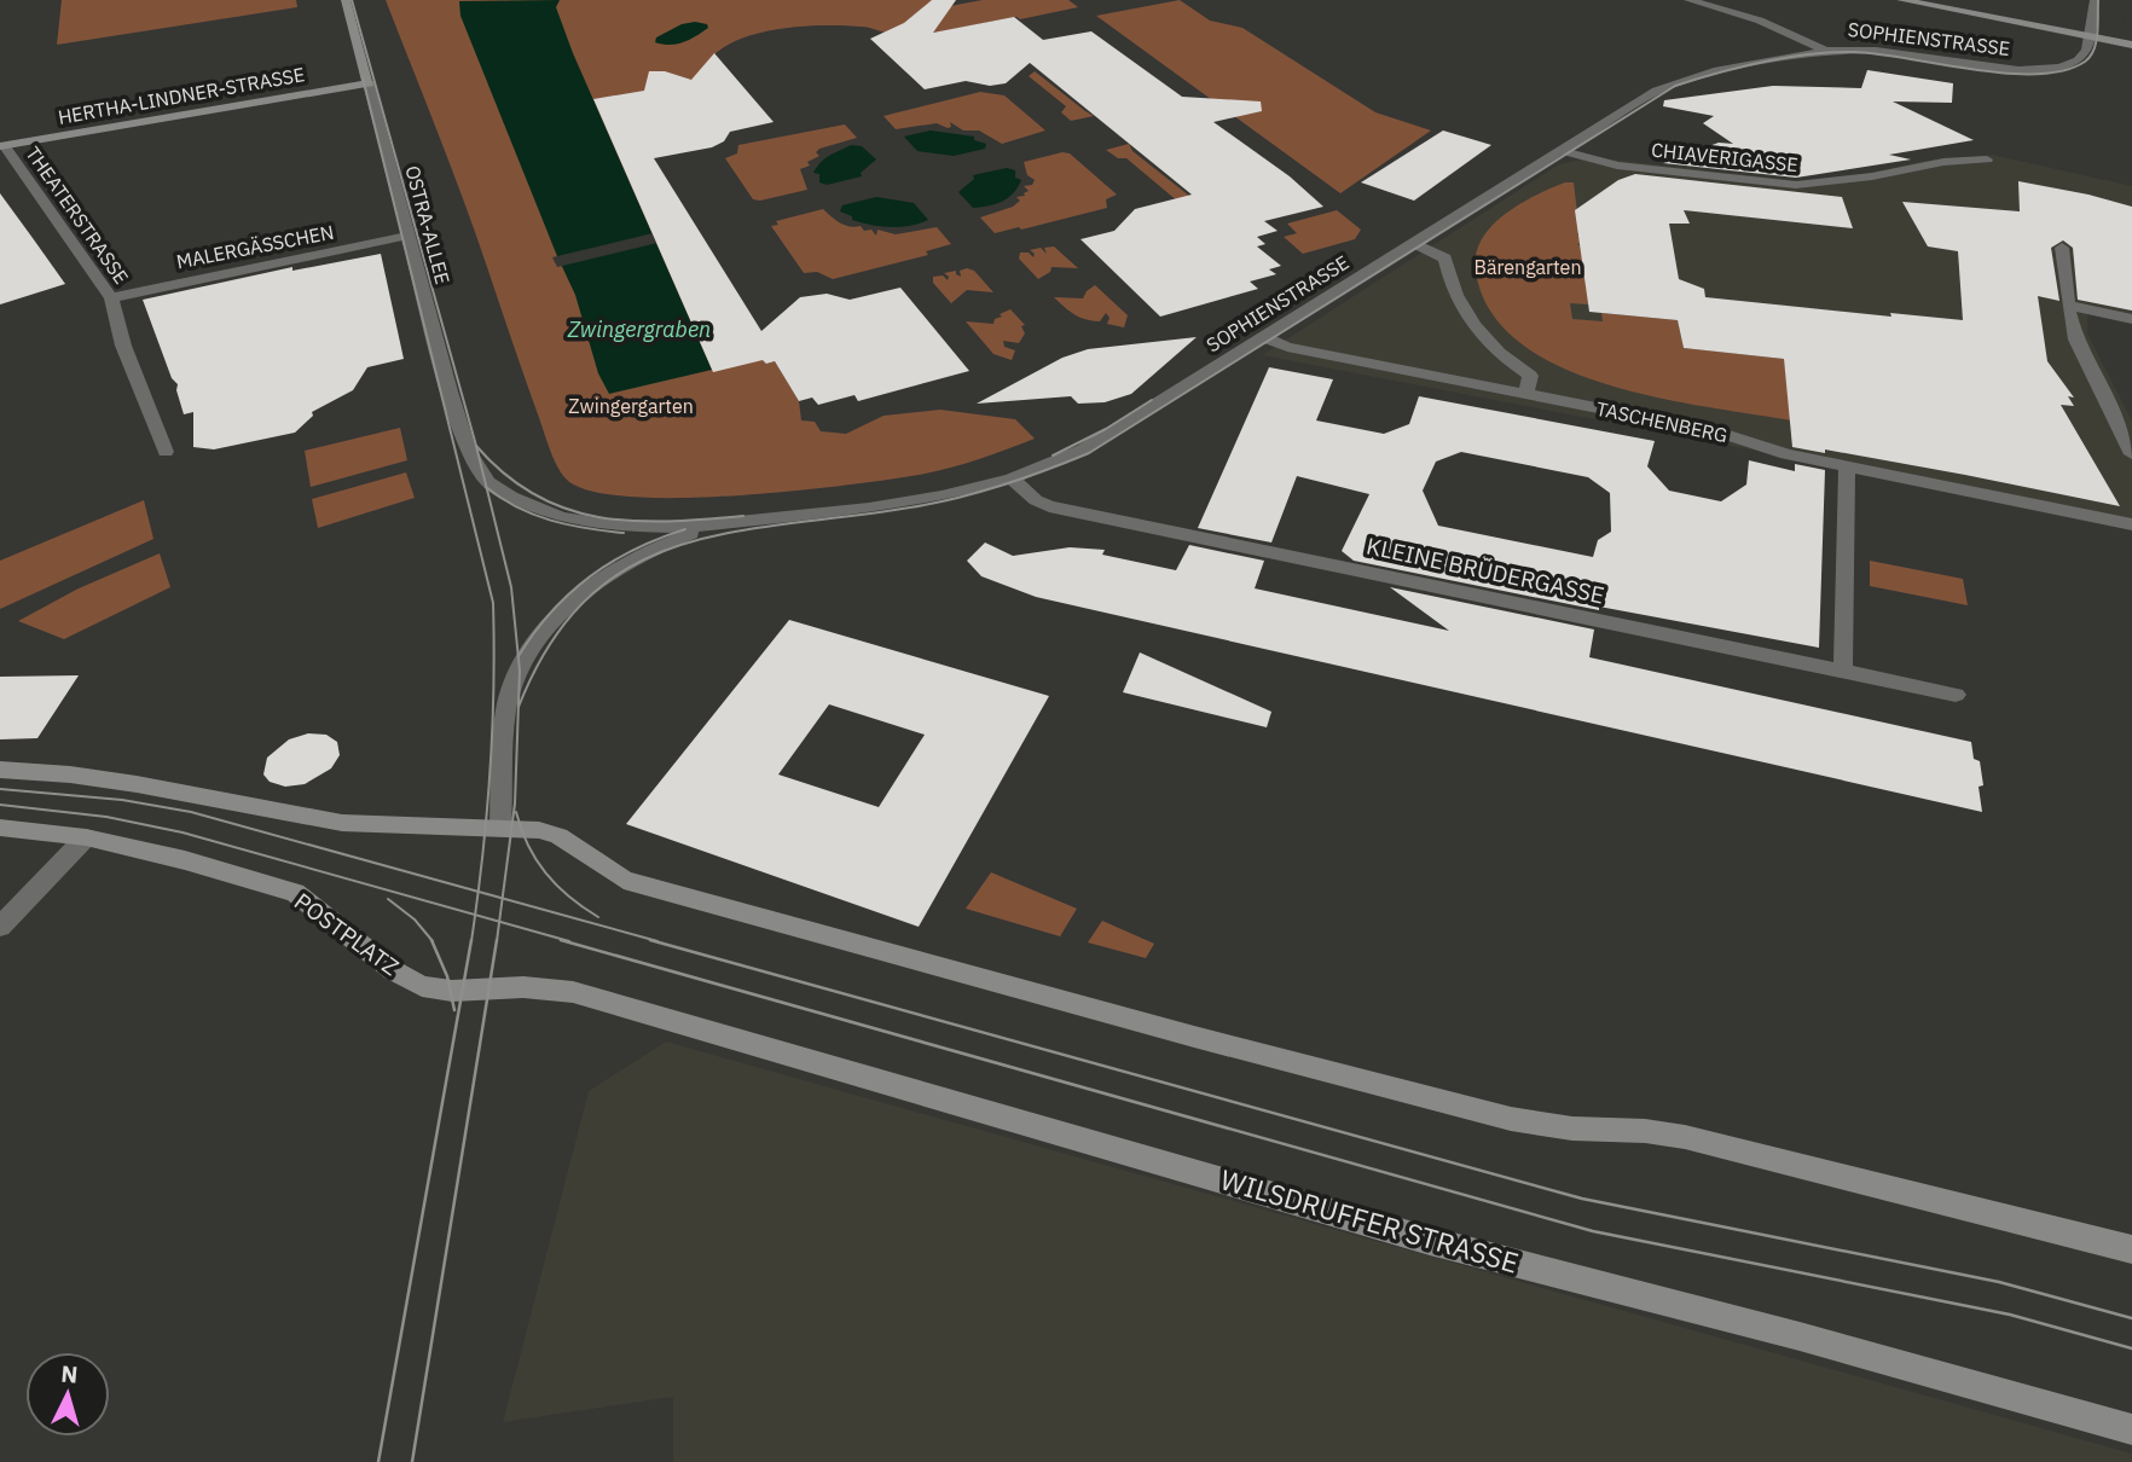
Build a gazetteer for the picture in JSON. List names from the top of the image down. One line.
{"streets":{"street":["SOPHIENSTRASSE","HERTHA-LINDNER-STRASSE","CHIAVERIGASSE","THEATERSTRASSE","OSTRA-ALLEE","MALERGÄSSCHEN","TASCHENBERG","KLEINE BRÜDERGASSE","POSTPLATZ","WILSDRUFFER STRASSE"]},"crossings":[["SOPHIENSTRASSE","CHIAVERIGASSE"],["SOPHIENSTRASSE","OSTRA-ALLEE"],["SOPHIENSTRASSE","TASCHENBERG"],["SOPHIENSTRASSE","KLEINE BRÜDERGASSE"],["HERTHA-LINDNER-STRASSE","THEATERSTRASSE"],["HERTHA-LINDNER-STRASSE","OSTRA-ALLEE"],["THEATERSTRASSE","MALERGÄSSCHEN"],["OSTRA-ALLEE","MALERGÄSSCHEN"],["POSTPLATZ","WILSDRUFFER STRASSE"]],"water":["Zwingergraben"],"parks":["Bärengarten","Zwingergarten"],"north":"top"}
